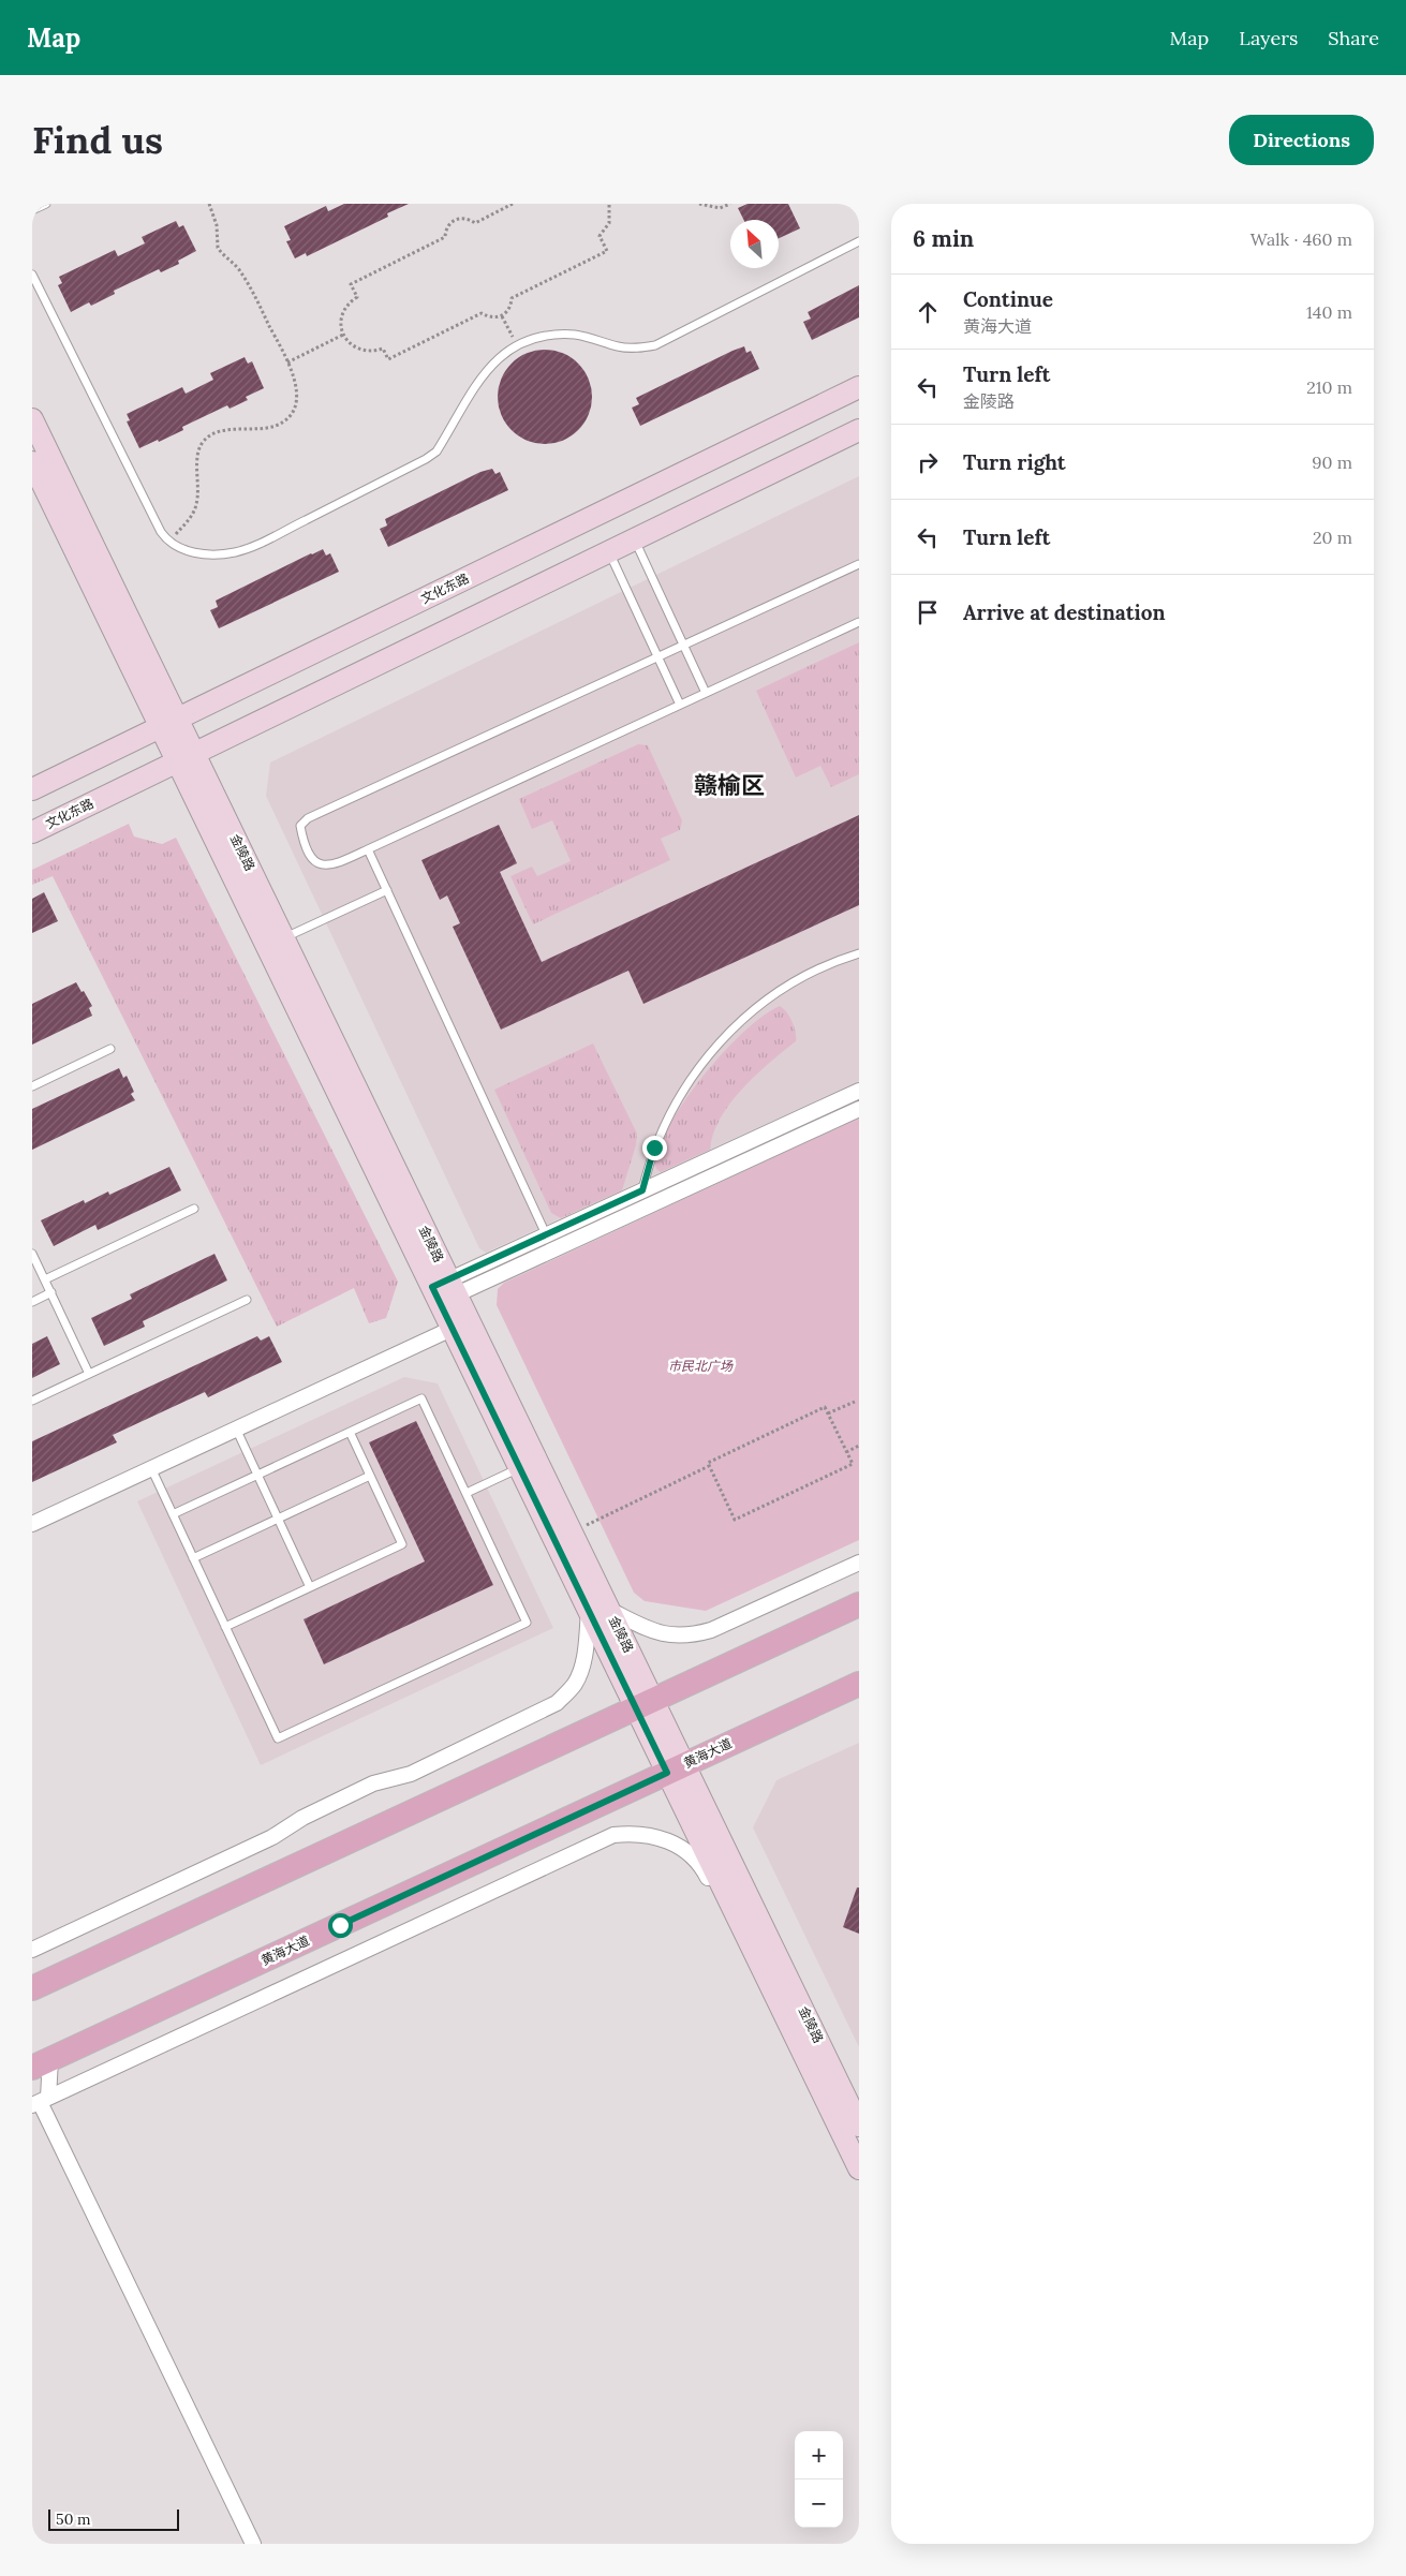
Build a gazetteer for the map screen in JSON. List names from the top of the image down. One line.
{"streets":{"main road":["黄海大道"],"street":["文化东路","金陵路"]},"crossings":[["文化东路","金陵路"],["金陵路","黄海大道"]],"districts":["赣榆区"],"parks":["市民北广场"],"scale_bar":"50 m","north":"top left","page":{"header":"Map","nav":["Map","Layers","Share"],"buttons":"Directions","title":"Find us","heading":["6 min","Walk · 460 m"],"list":[["Continue","黄海大道","140 m"],["Turn left","金陵路","210 m"],["Turn right","90 m"],["Turn left","20 m"],"Arrive at destination"],"map_buttons":["+","−"],"scale":"50 m"}}
